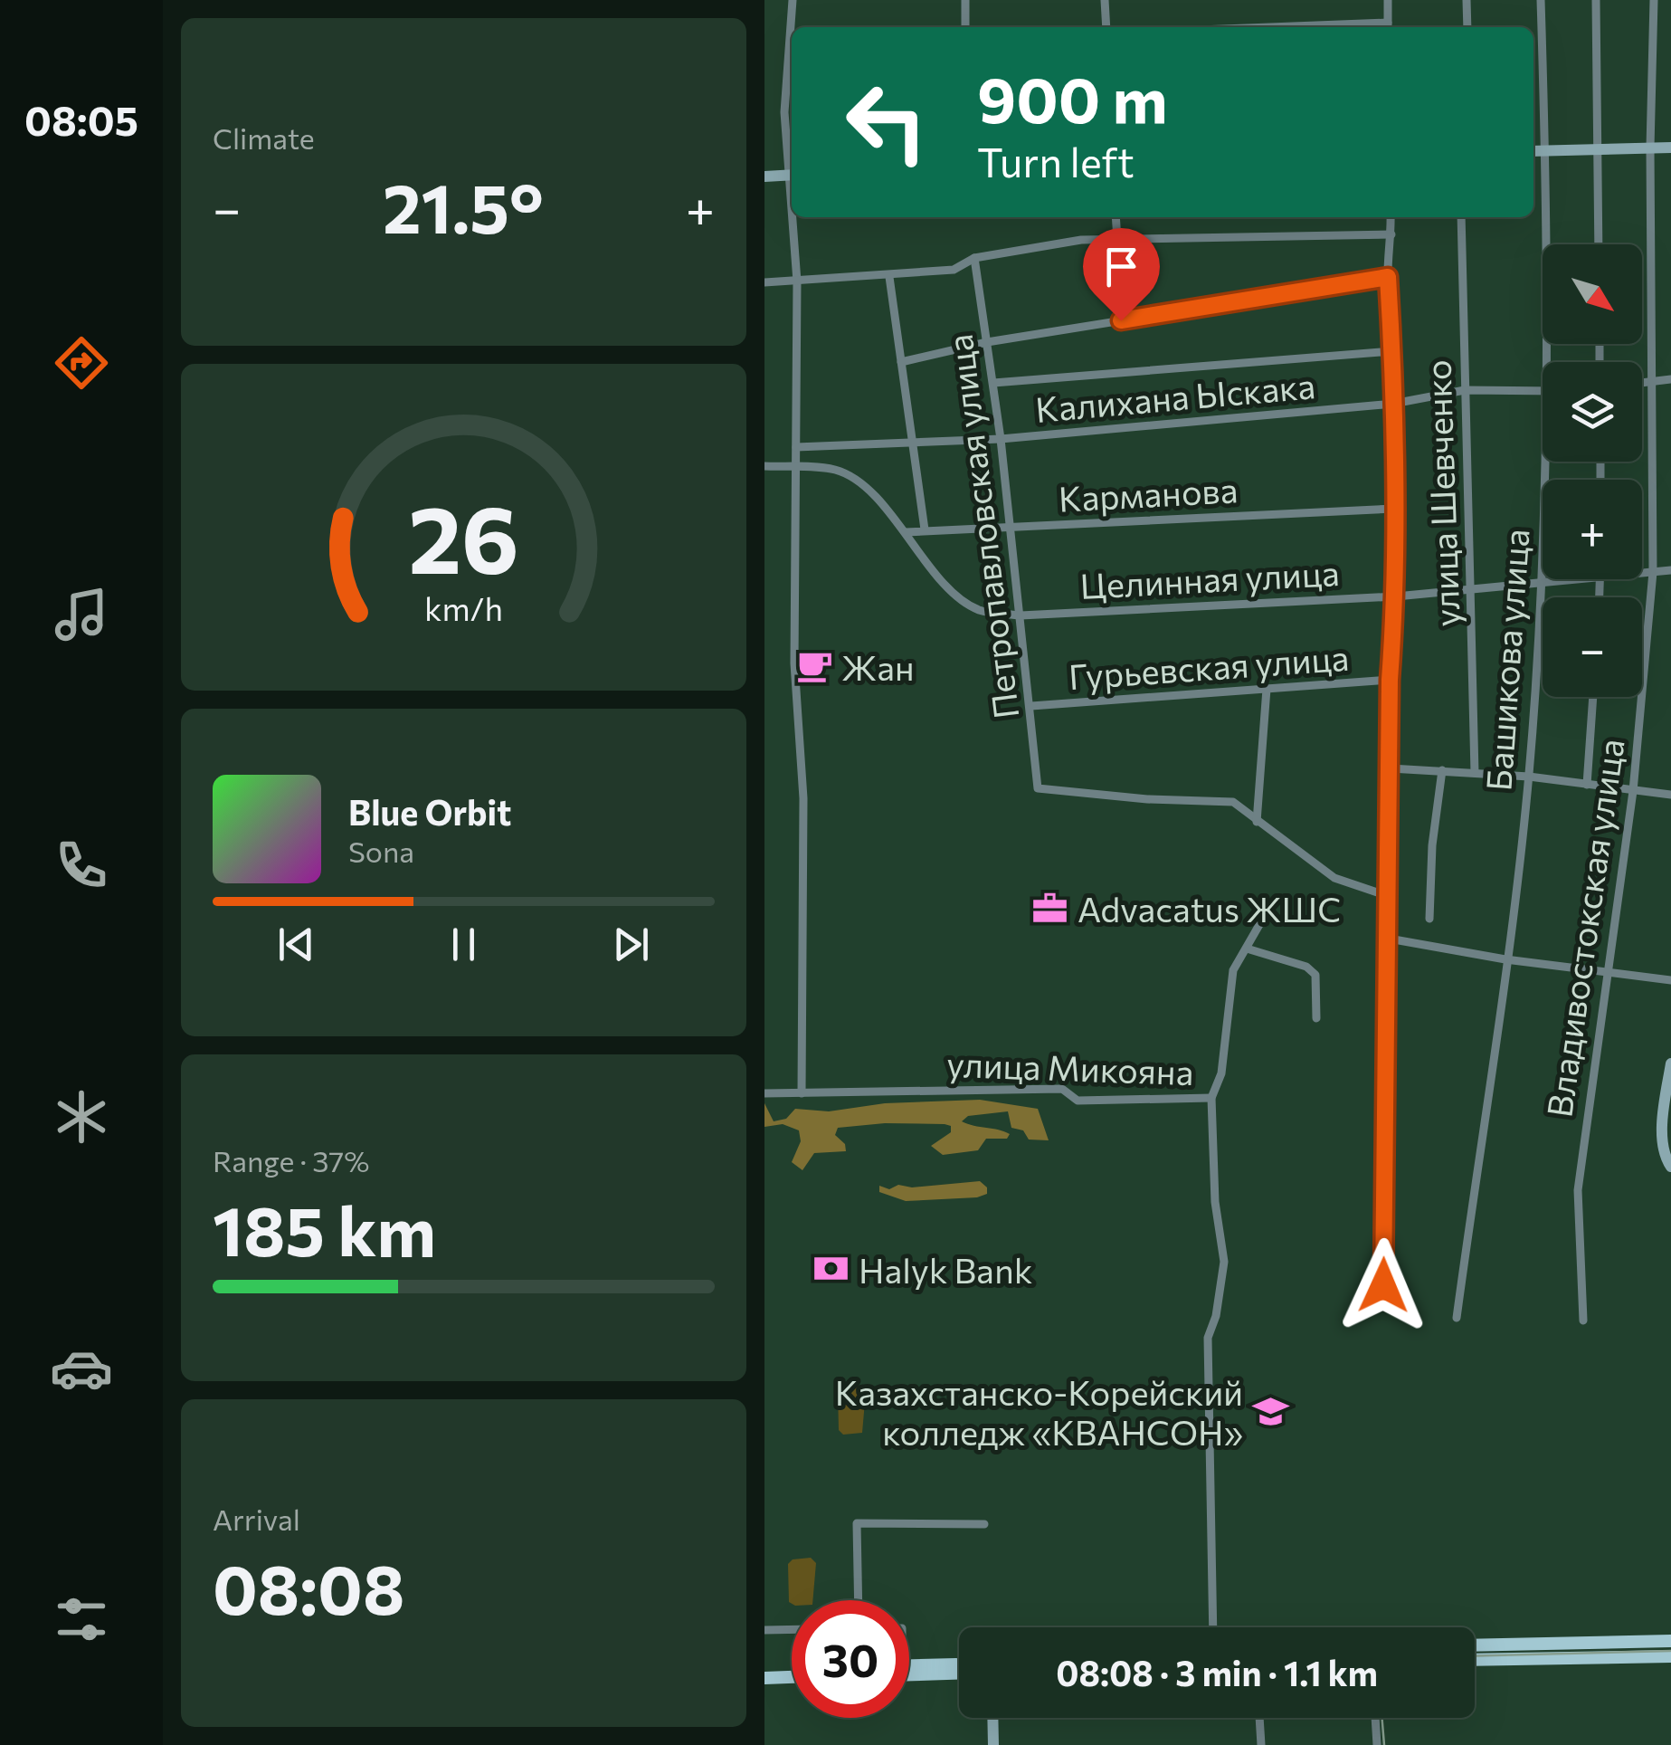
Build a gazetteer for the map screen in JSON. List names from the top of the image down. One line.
{"streets":{"street":["Калихана Ыскака","Карманова","улица Шевченко","Петропавловская улица","Целинная улица","Башикова улица","Гурьевская улица","Владивостокская улица","улица Микояна"]},"crossings":[["Калихана Ыскака","улица Шевченко"],["Калихана Ыскака","Петропавловская улица"],["Карманова","Петропавловская улица"],["Карманова","Целинная улица"],["улица Шевченко","Целинная улица"],["Петропавловская улица","Целинная улица"],["Петропавловская улица","Гурьевская улица"],["Целинная улица","Башикова улица"],["Целинная улица","Владивостокская улица"]],"places":{"cafe":["Жан"],"office":["Advacatus ЖШС"],"bank":["Halyk Bank"],"school or university":["Казахстанско-Корейский колледж «КВАНСОН»"]},"north":"bottom right","page":{"tabs":"08:05","tile":["Climate",["Range · 37%","185 km"],["Arrival","08:08"]],"turn":["900 m","Turn left"],"heat":["−","21.5°","+"],"map_buttons":["+","−"],"song":["Blue Orbit","Sona"],"limit":"30","trip":"08:08 · 3 min · 1.1 km","gauge":["26","km/h"]}}
